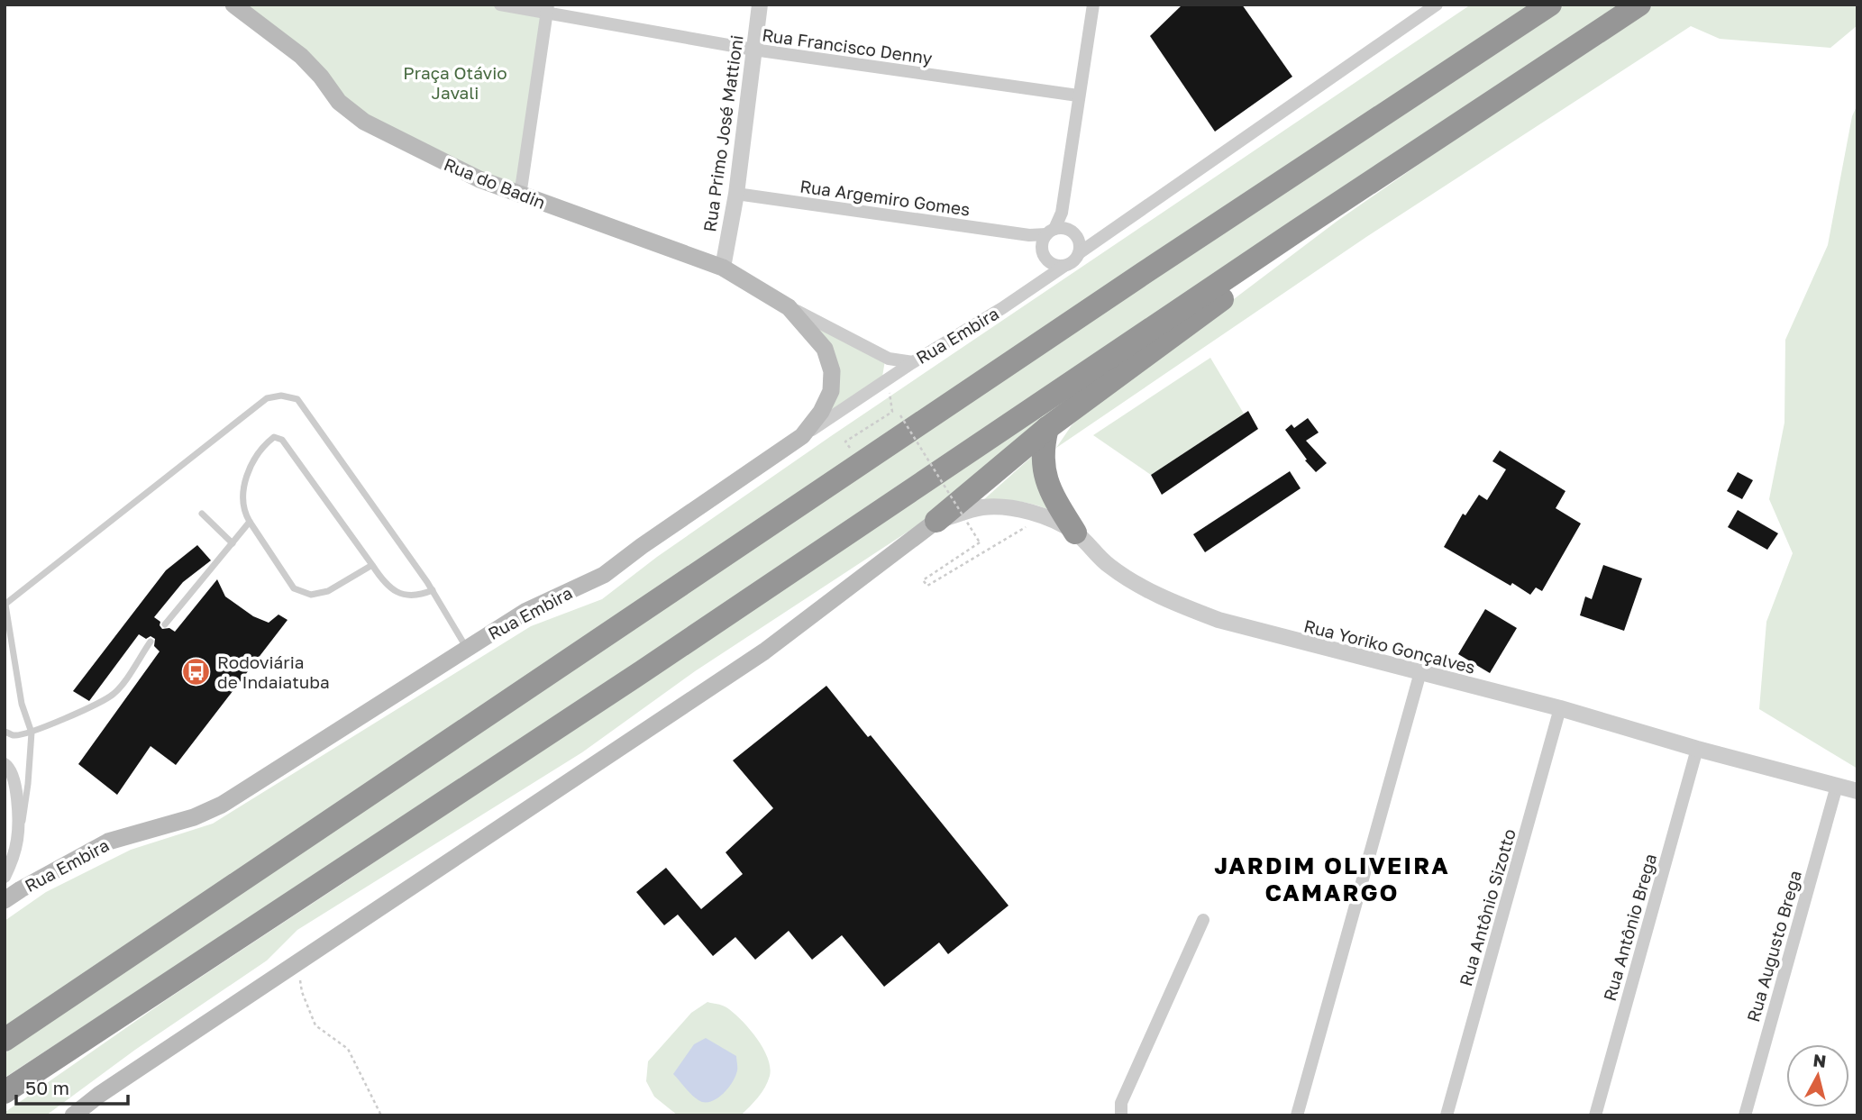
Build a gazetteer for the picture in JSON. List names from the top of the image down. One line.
{"streets":{"main road":["Rua do Badin","Rua Embira"],"street":["Rua Francisco Denny","Rua Primo José Mattioni","Rua Argemiro Gomes","Rua Yoriko Gonçalves","Rua Antônio Sizotto","Rua Antônio Brega","Rua Augusto Brega"]},"crossings":[["Rua Francisco Denny","Rua Primo José Mattioni"],["Rua Primo José Mattioni","Rua do Badin"],["Rua Primo José Mattioni","Rua Argemiro Gomes"],["Rua do Badin","Rua Embira"],["Rua Argemiro Gomes","Rua Embira"],["Rua Yoriko Gonçalves","Rua Antônio Sizotto"],["Rua Yoriko Gonçalves","Rua Antônio Brega"],["Rua Yoriko Gonçalves","Rua Augusto Brega"]],"districts":["JARDIM OLIVEIRA CAMARGO"],"parks":["Praça Otávio Javali"],"places":{"bus stop":["Rodoviária de Indaiatuba"]},"scale_bar":"50 m","north":"top"}
